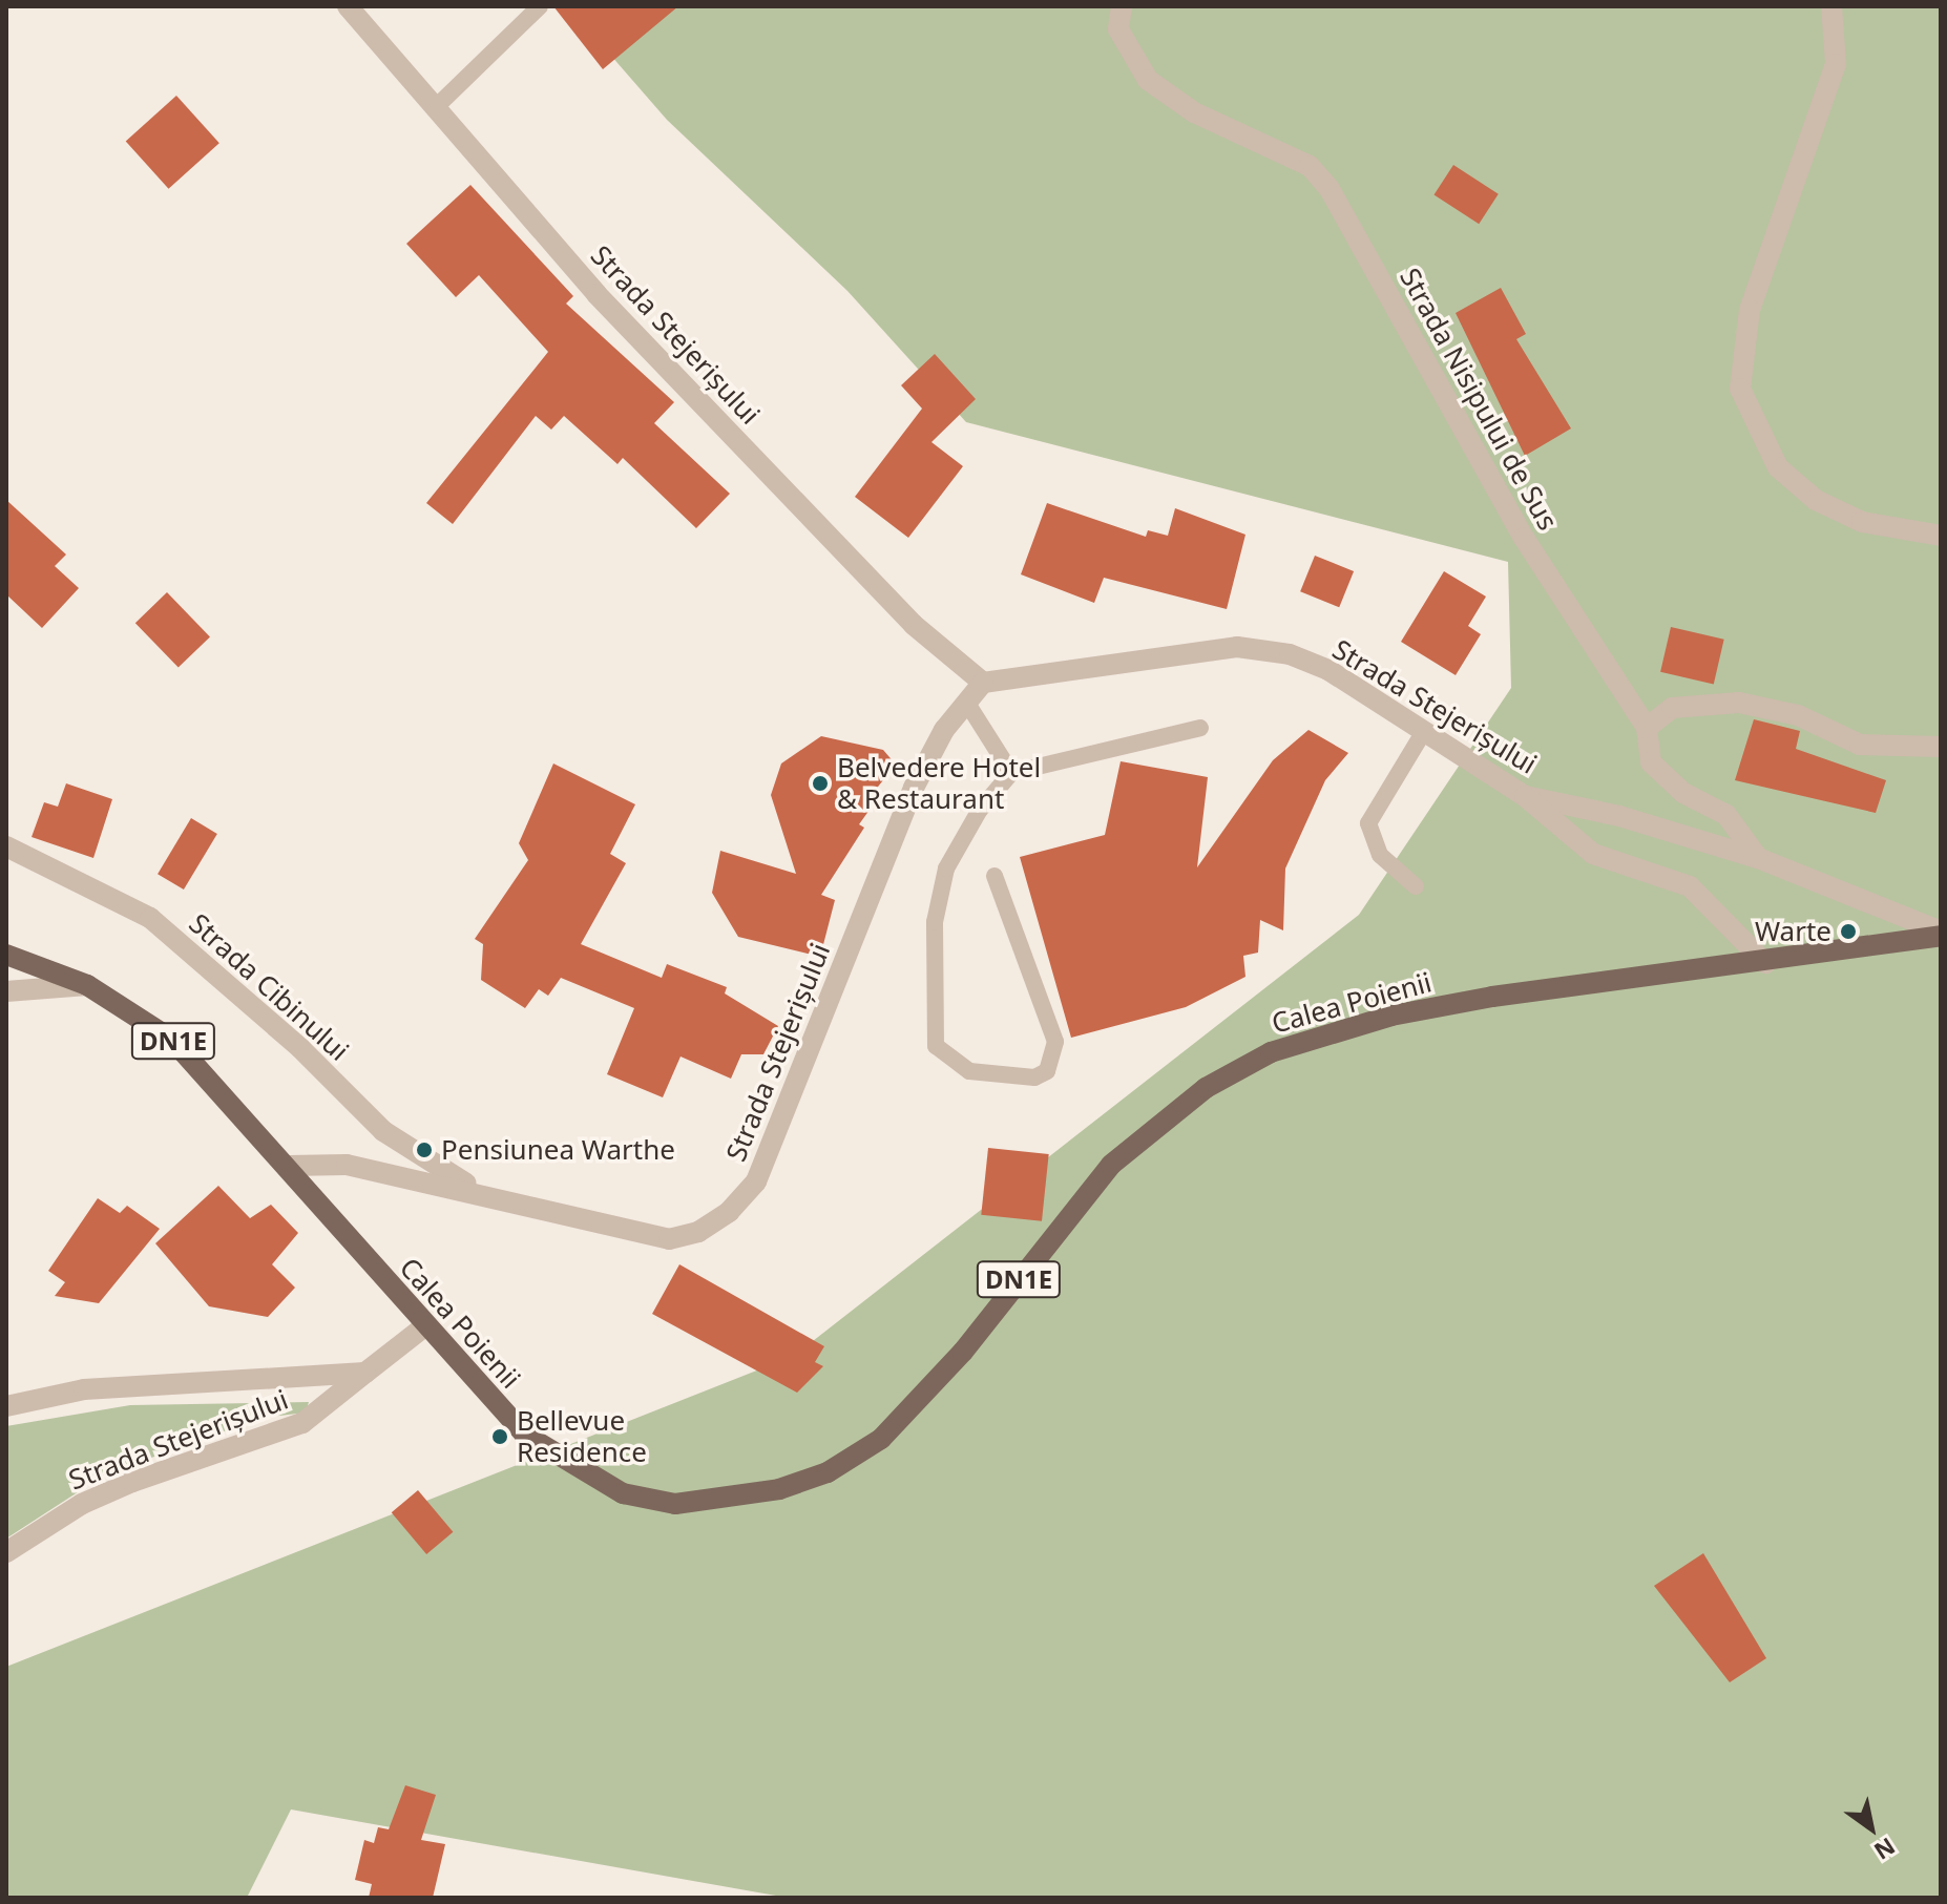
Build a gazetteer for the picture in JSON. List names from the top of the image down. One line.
{"streets":{"main road":["Calea Poienii","DN1E"],"street":["Strada Stejerișului","Strada Nisipului de Sus","Strada Cibinului"]},"crossings":[["Strada Stejerișului","Strada Nisipului de Sus"],["Strada Stejerișului","Strada Cibinului"],["Strada Stejerișului","Calea Poienii"]],"places":["Belvedere Hotel & Restaurant","Warte","Pensiunea Warthe","Bellevue Residence"],"north":"bottom right"}
